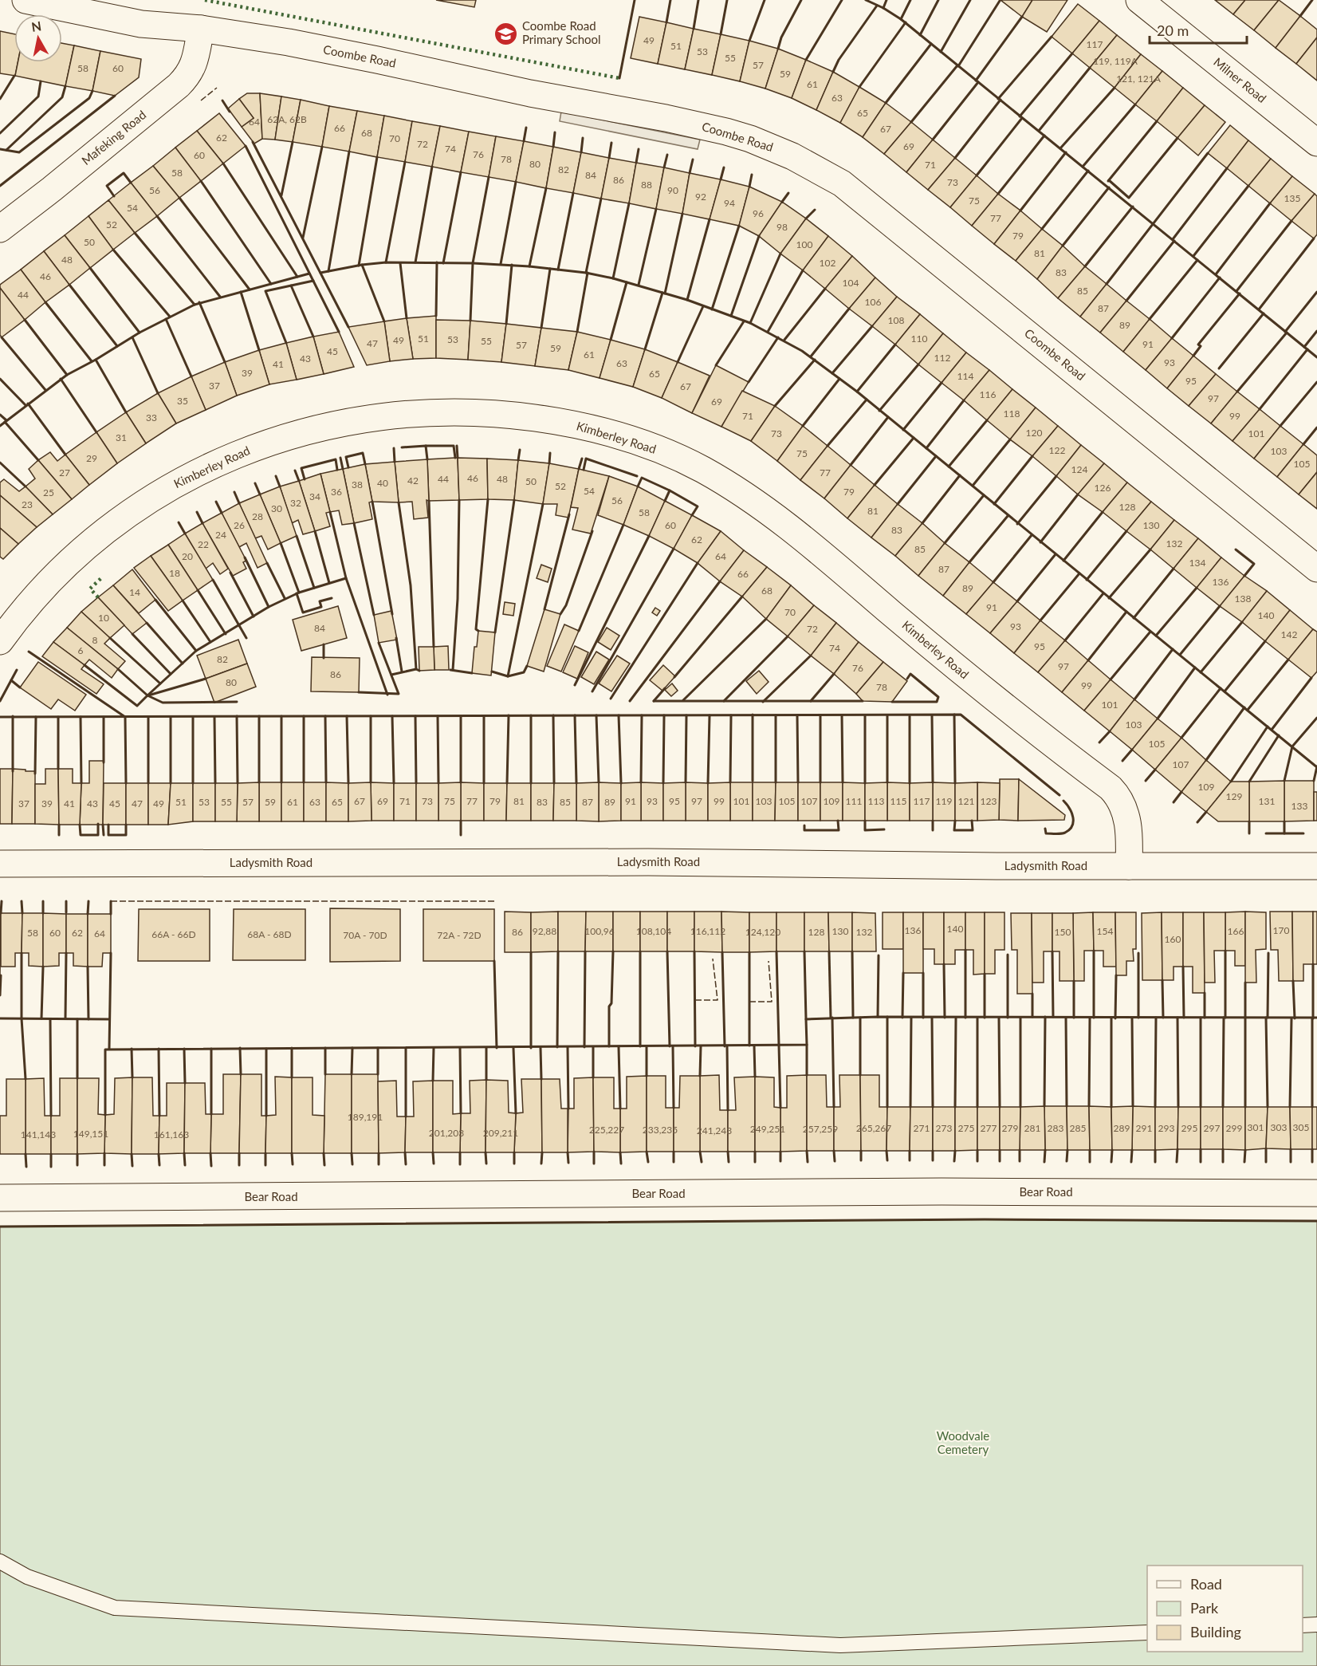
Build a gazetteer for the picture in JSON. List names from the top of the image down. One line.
{"streets":{"street":["Coombe Road","Milner Road","Mafeking Road","Kimberley Road","Ladysmith Road","Bear Road"]},"crossings":[["Coombe Road","Mafeking Road"],["Kimberley Road","Ladysmith Road"]],"parks":["Woodvale Cemetery"],"places":{"school or university":["Coombe Road Primary School"]},"house_numbers":["49","117","51","53","55","119, 119A","57","58","60","59","121, 121A","61","63","65","62A, 62B","64","66","67","68","62","70","72","69","74","76","60","78","80","71","82","58","84","86","73","88","56","90","92","135","75","94","54","96","77","52","98","79","50","100","81","48","102","83","46","104","85","44","106","87","108","89","51","110","53","49","55","47","91","57","59","45","61","112","43","93","63","41","39","65","114","95","37","67","116","97","35","69","118","71","99","33","120","73","101","31","122","103","75","29","105","124","27","77","46","44","48","42","50","40","38","52","126","54","36","79","25","34","56","32","23","128","30","81","58","28","26","60","130","83","24","62","132","22","85","20","64","134","87","18","66","136","89","68","14","138","91","70","140","10","93","84","72","142","8","95","74","6","82","97","76","86","80","99","78","101","103","105","107","109","129","67","69","71","73","75","77","79","81","91","93","95","97","99","101","103","105","107","109","111","113","115","117","119","121","123","131","51","53","55","57","59","61","63","65","83","85","87","89","37","39","41","43","45","47","49","133","140","136","170","92,88","100,96","108,104","116,112","130","154","166","86","124,120","128","132","150","58","60","62","64","66A - 66D","68A - 68D","70A - 70D","72A - 72D","160","189,191","301","303","305","265,267","271","273","275","277","279","281","283","285","289","291","293","295","297","299","249,251","257,259","225,227","233,235","241,243","201,203","209,211","149,151","141,143","161,163"],"legend":["Road","Park","Building"],"scale_bar":"20 m","north":"top"}
